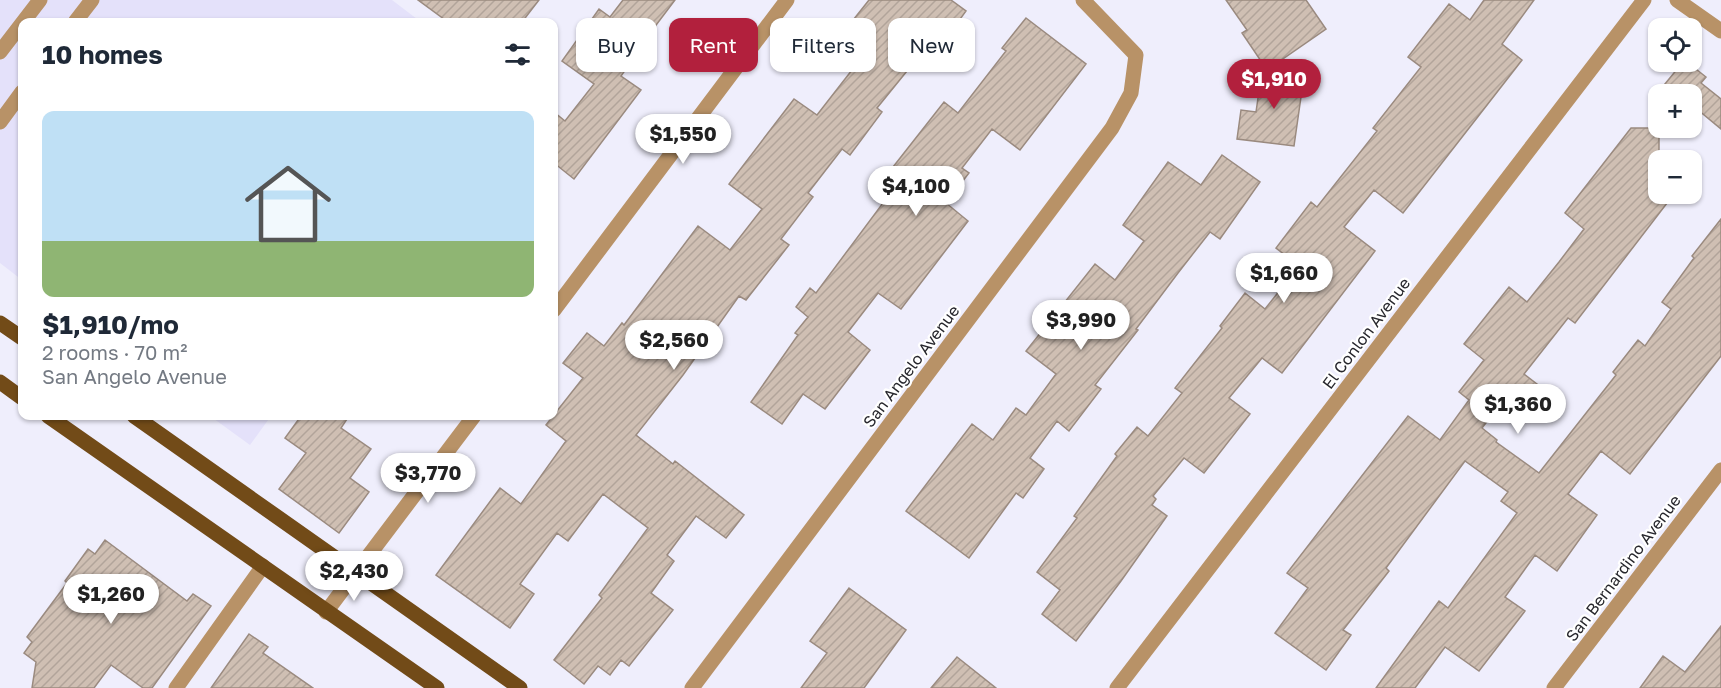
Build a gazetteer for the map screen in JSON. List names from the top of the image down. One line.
{"streets":{"street":["El Conlon Avenue","San Angelo Avenue","San Bernardino Avenue"]},"page":{"map_buttons":["+","−"],"chip":["Buy","Rent","Filters","New"],"heading":"10 homes","price":["$1,910","$1,550","$4,100","$1,660","$3,990","$2,560","$1,360","$3,770","$2,430","$1,260"],"list":[{"name":"$1,910/mo","note":"2 rooms · 70 m² · San Angelo Avenue"}]}}
